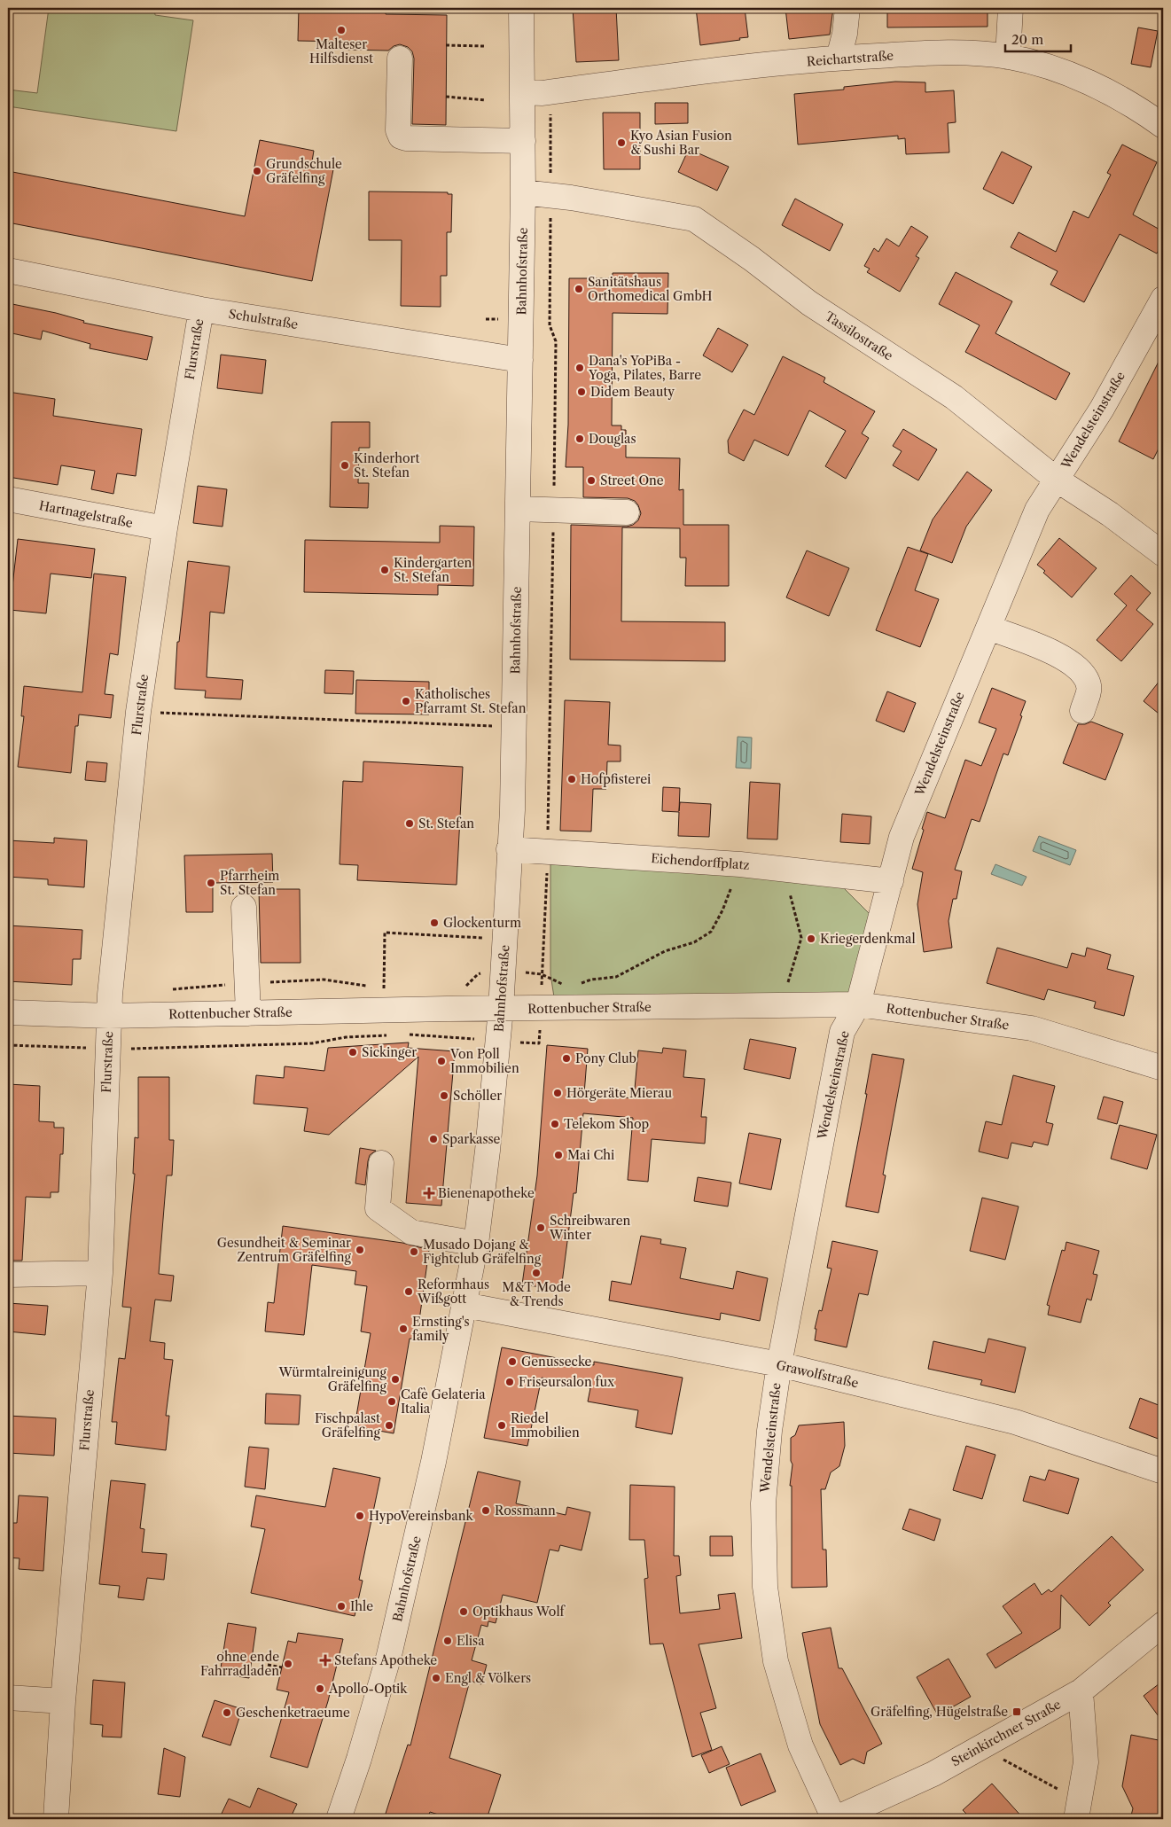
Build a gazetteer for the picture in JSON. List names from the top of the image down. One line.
{"streets":{"street":["Reichartstraße","Bahnhofstraße","Schulstraße","Tassilostraße","Flurstraße","Wendelsteinstraße","Hartnagelstraße","Eichendorffplatz","Rottenbucher Straße","Grawolfstraße","Steinkirchner Straße"]},"crossings":[["Reichartstraße","Bahnhofstraße"],["Bahnhofstraße","Schulstraße"],["Bahnhofstraße","Tassilostraße"],["Bahnhofstraße","Eichendorffplatz"],["Bahnhofstraße","Rottenbucher Straße"],["Bahnhofstraße","Grawolfstraße"],["Schulstraße","Flurstraße"],["Tassilostraße","Wendelsteinstraße"],["Flurstraße","Hartnagelstraße"],["Flurstraße","Rottenbucher Straße"],["Wendelsteinstraße","Eichendorffplatz"],["Wendelsteinstraße","Rottenbucher Straße"],["Wendelsteinstraße","Grawolfstraße"],["Wendelsteinstraße","Steinkirchner Straße"]],"places":{"other":["Malteser Hilfsdienst","Kyo Asian Fusion & Sushi Bar","Grundschule Gräfelfing","Sanitätshaus Orthomedical GmbH","Dana's YoPiBa - Yoga, Pilates, Barre","Didem Beauty","Douglas","Kinderhort St. Stefan","Street One","Kindergarten St. Stefan","Katholisches Pfarramt St. Stefan","Hofpfisterei","St. Stefan","Pfarrheim St. Stefan","Glockenturm","Kriegerdenkmal","Sickinger","Pony Club","Von Poll Immobilien","Hörgeräte Mierau","Schöller","Telekom Shop","Sparkasse","Mai Chi","Schreibwaren Winter","Gesundheit & Seminar Zentrum Gräfelfing","Musado Dojang & Fightclub Gräfelfing","M&T Mode & Trends","Reformhaus Wißgott","Ernsting's family","Genussecke","Würmtalreinigung Gräfelfing","Friseursalon fux","Cafè Gelateria Italia","Fischpalast Gräfelfing","Riedel Immobilien","Rossmann","HypoVereinsbank","Ihle","Optikhaus Wolf","Elisa","ohne ende Fahrradladen","Engl & Völkers","Apollo-Optik","Geschenketraeume"],"health":["Bienenapotheke","Stefans Apotheke"],"transit":["Gräfelfing, Hügelstraße"]},"scale_bar":"20 m"}
